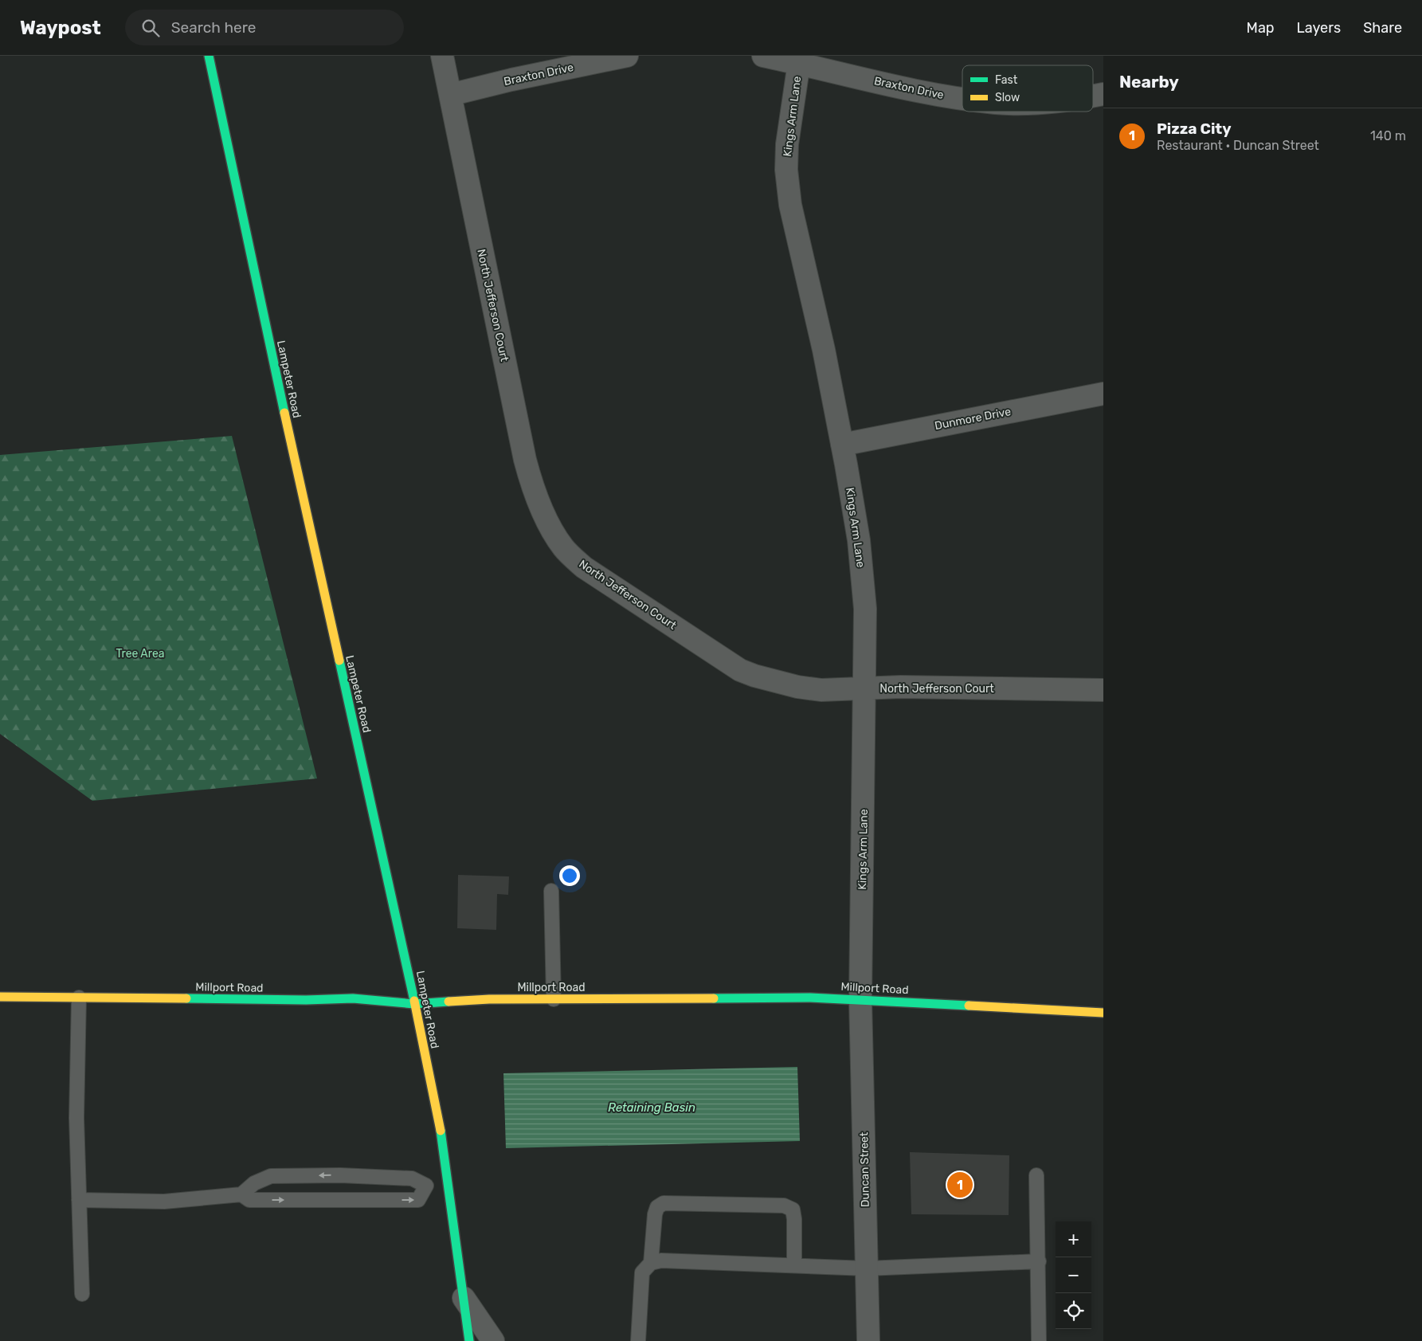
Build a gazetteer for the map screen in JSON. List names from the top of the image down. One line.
{"streets":{"main road":["Lampeter Road","Millport Road"],"street":["Braxton Drive","Kings Arm Lane","North Jefferson Court","Dunmore Drive","Duncan Street"]},"crossings":[["Braxton Drive","Kings Arm Lane"],["Braxton Drive","North Jefferson Court"],["Kings Arm Lane","North Jefferson Court"],["Kings Arm Lane","Dunmore Drive"],["Kings Arm Lane","Millport Road"],["Kings Arm Lane","Duncan Street"],["Lampeter Road","Millport Road"],["Millport Road","Duncan Street"]],"water":["Retaining Basin"],"parks":["Tree Area"],"legend":["Fast","Slow"],"page":{"header":"Waypost","search":"Search here","nav":["Map","Layers","Share"],"heading":"Nearby","list":[{"mark":"1","name":"Pizza City","note":"Restaurant · Duncan Street","value":"140 m"}],"pins":"1","map_buttons":["+","−"]}}
